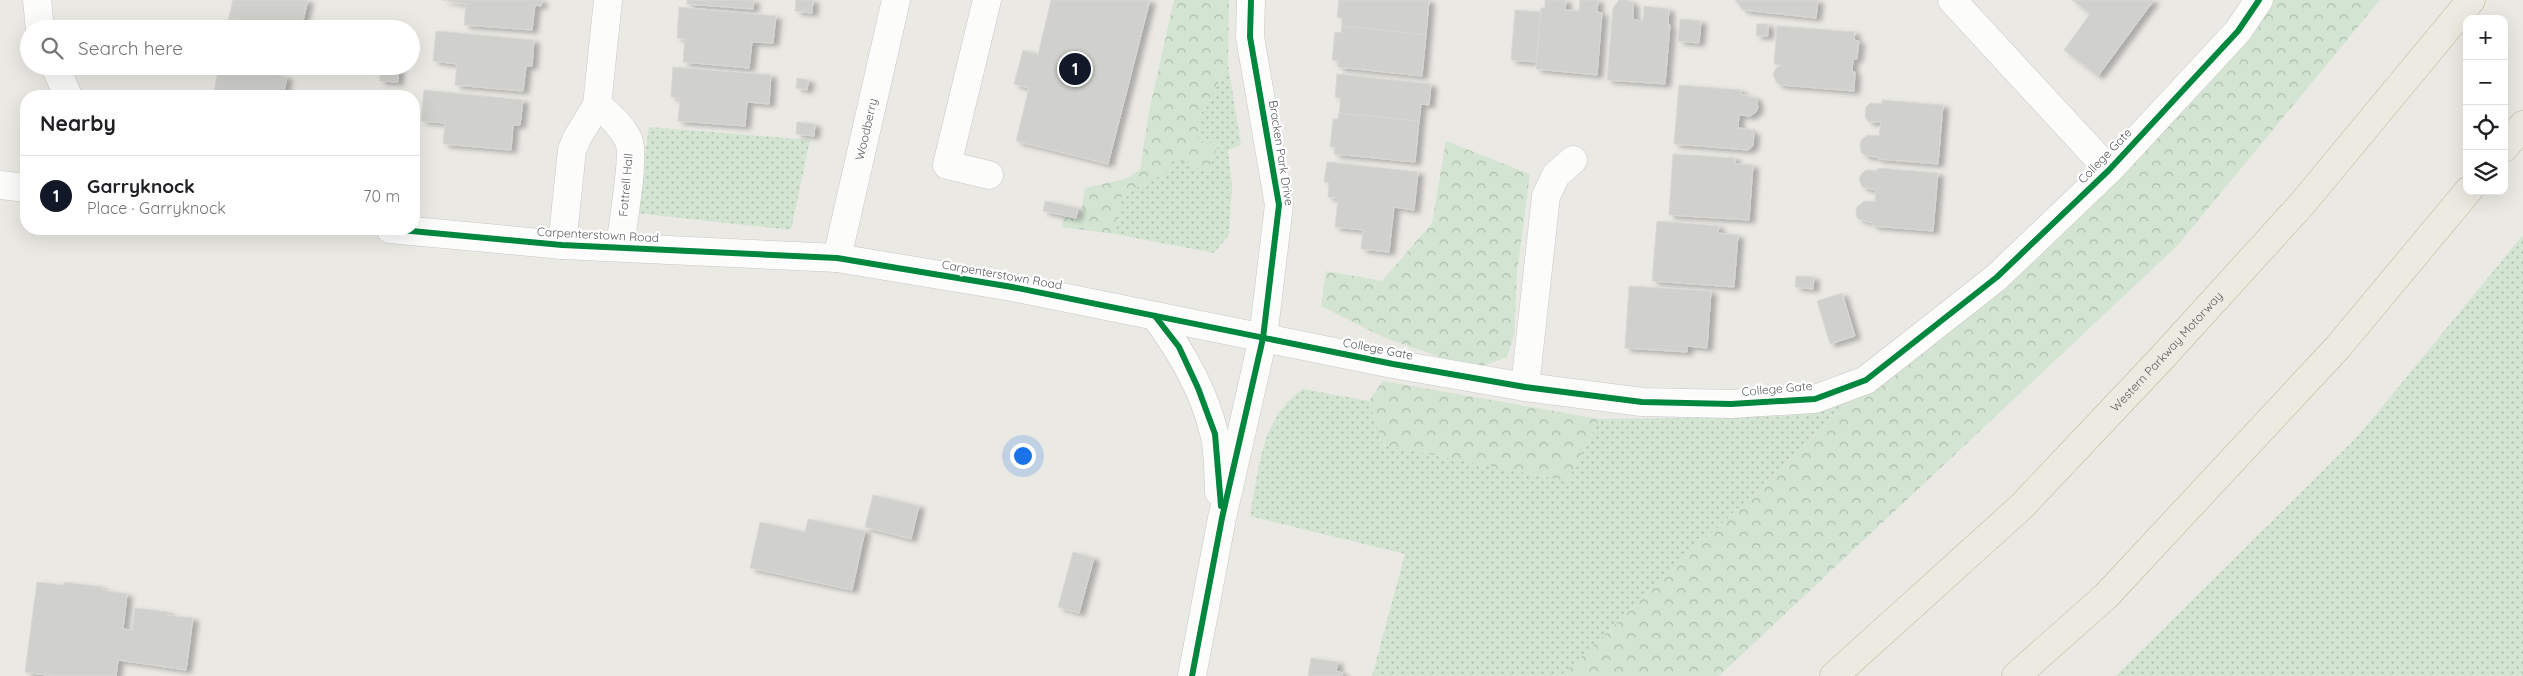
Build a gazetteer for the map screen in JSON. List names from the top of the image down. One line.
{"streets":{"highway":["Western Parkway Motorway"],"street":["Woodberry","Bracken Park Drive","College Gate","Fottrell Hall","Carpenterstown Road"]},"crossings":[["Woodberry","Carpenterstown Road"],["Bracken Park Drive","College Gate"],["Bracken Park Drive","Carpenterstown Road"],["College Gate","Carpenterstown Road"],["Fottrell Hall","Carpenterstown Road"]],"page":{"map_buttons":["+","−"],"search":"Search here","pins":"1","heading":"Nearby","list":[{"mark":"1","name":"Garryknock","note":"Place · Garryknock","value":"70 m"}]}}
